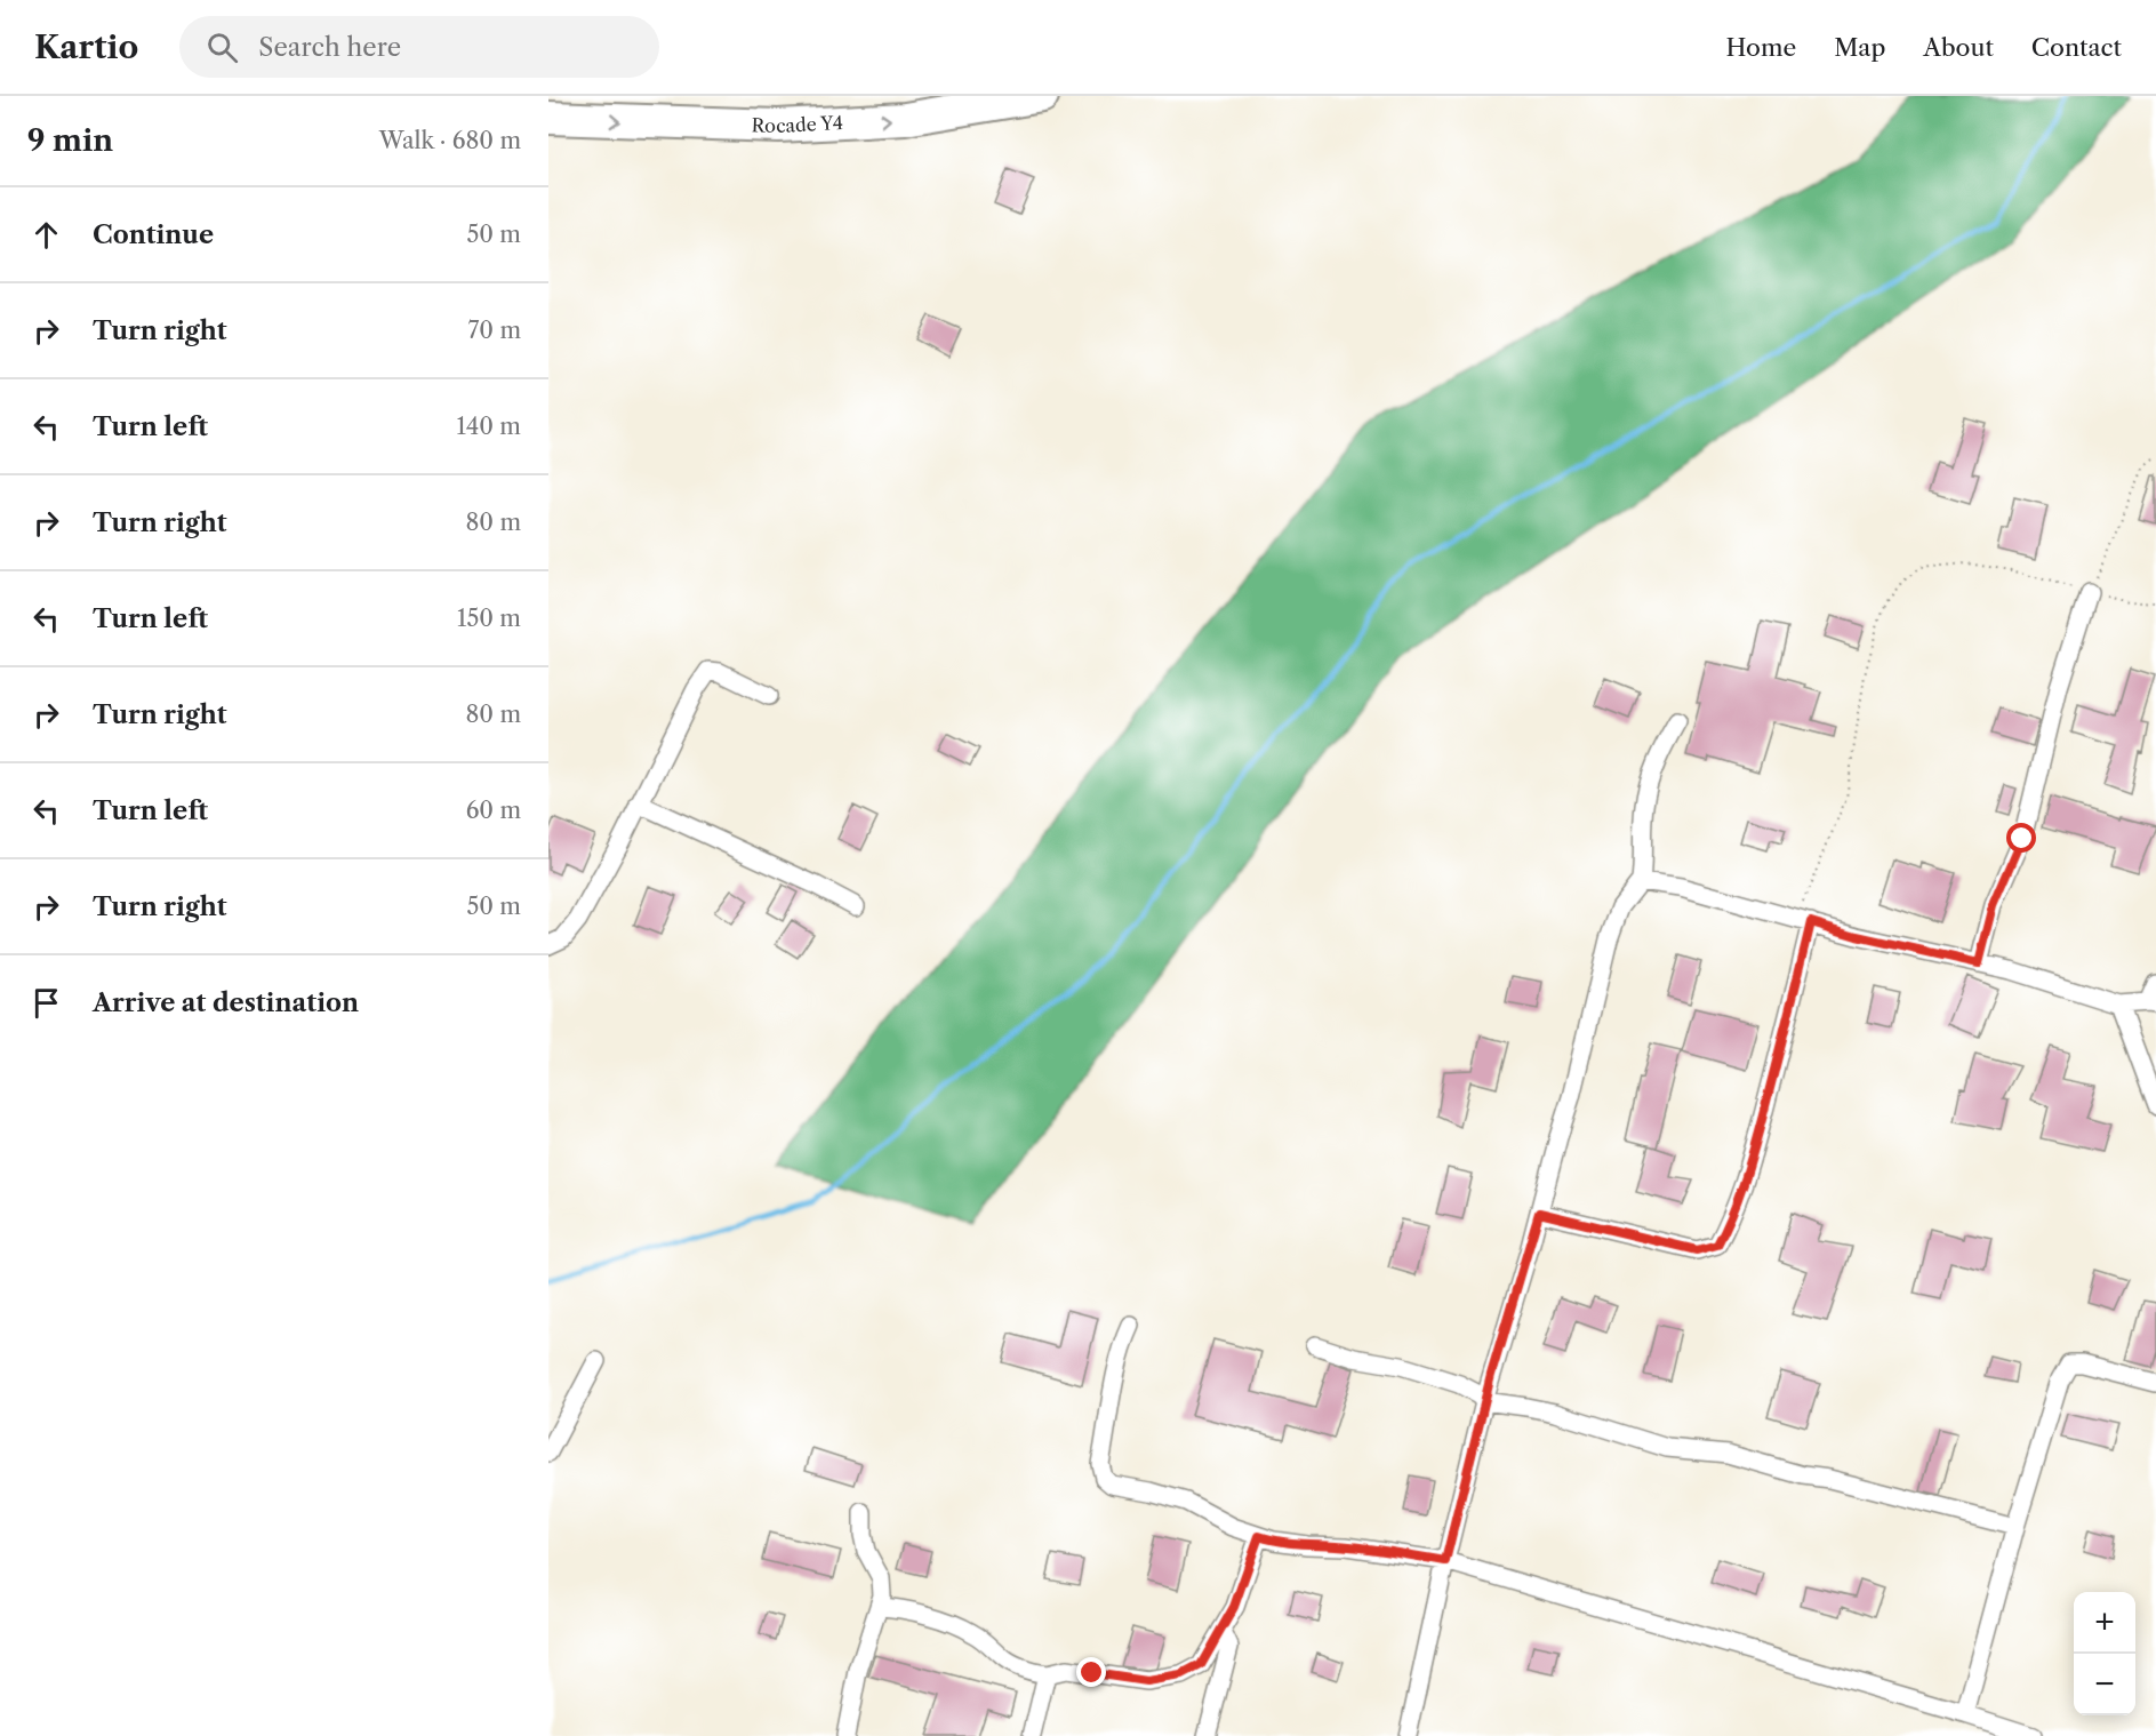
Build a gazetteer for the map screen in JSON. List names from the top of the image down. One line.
{"streets":{"highway":["Rocade Y4"]},"one_way":["Rocade Y4"],"page":{"header":"Kartio","search":"Search here","nav":["Home","Map","About","Contact"],"heading":["9 min","Walk · 680 m"],"list":[["Continue","50 m"],["Turn right","70 m"],["Turn left","140 m"],["Turn right","80 m"],["Turn left","150 m"],["Turn right","80 m"],["Turn left","60 m"],["Turn right","50 m"],"Arrive at destination"],"map_buttons":["+","−"]}}
